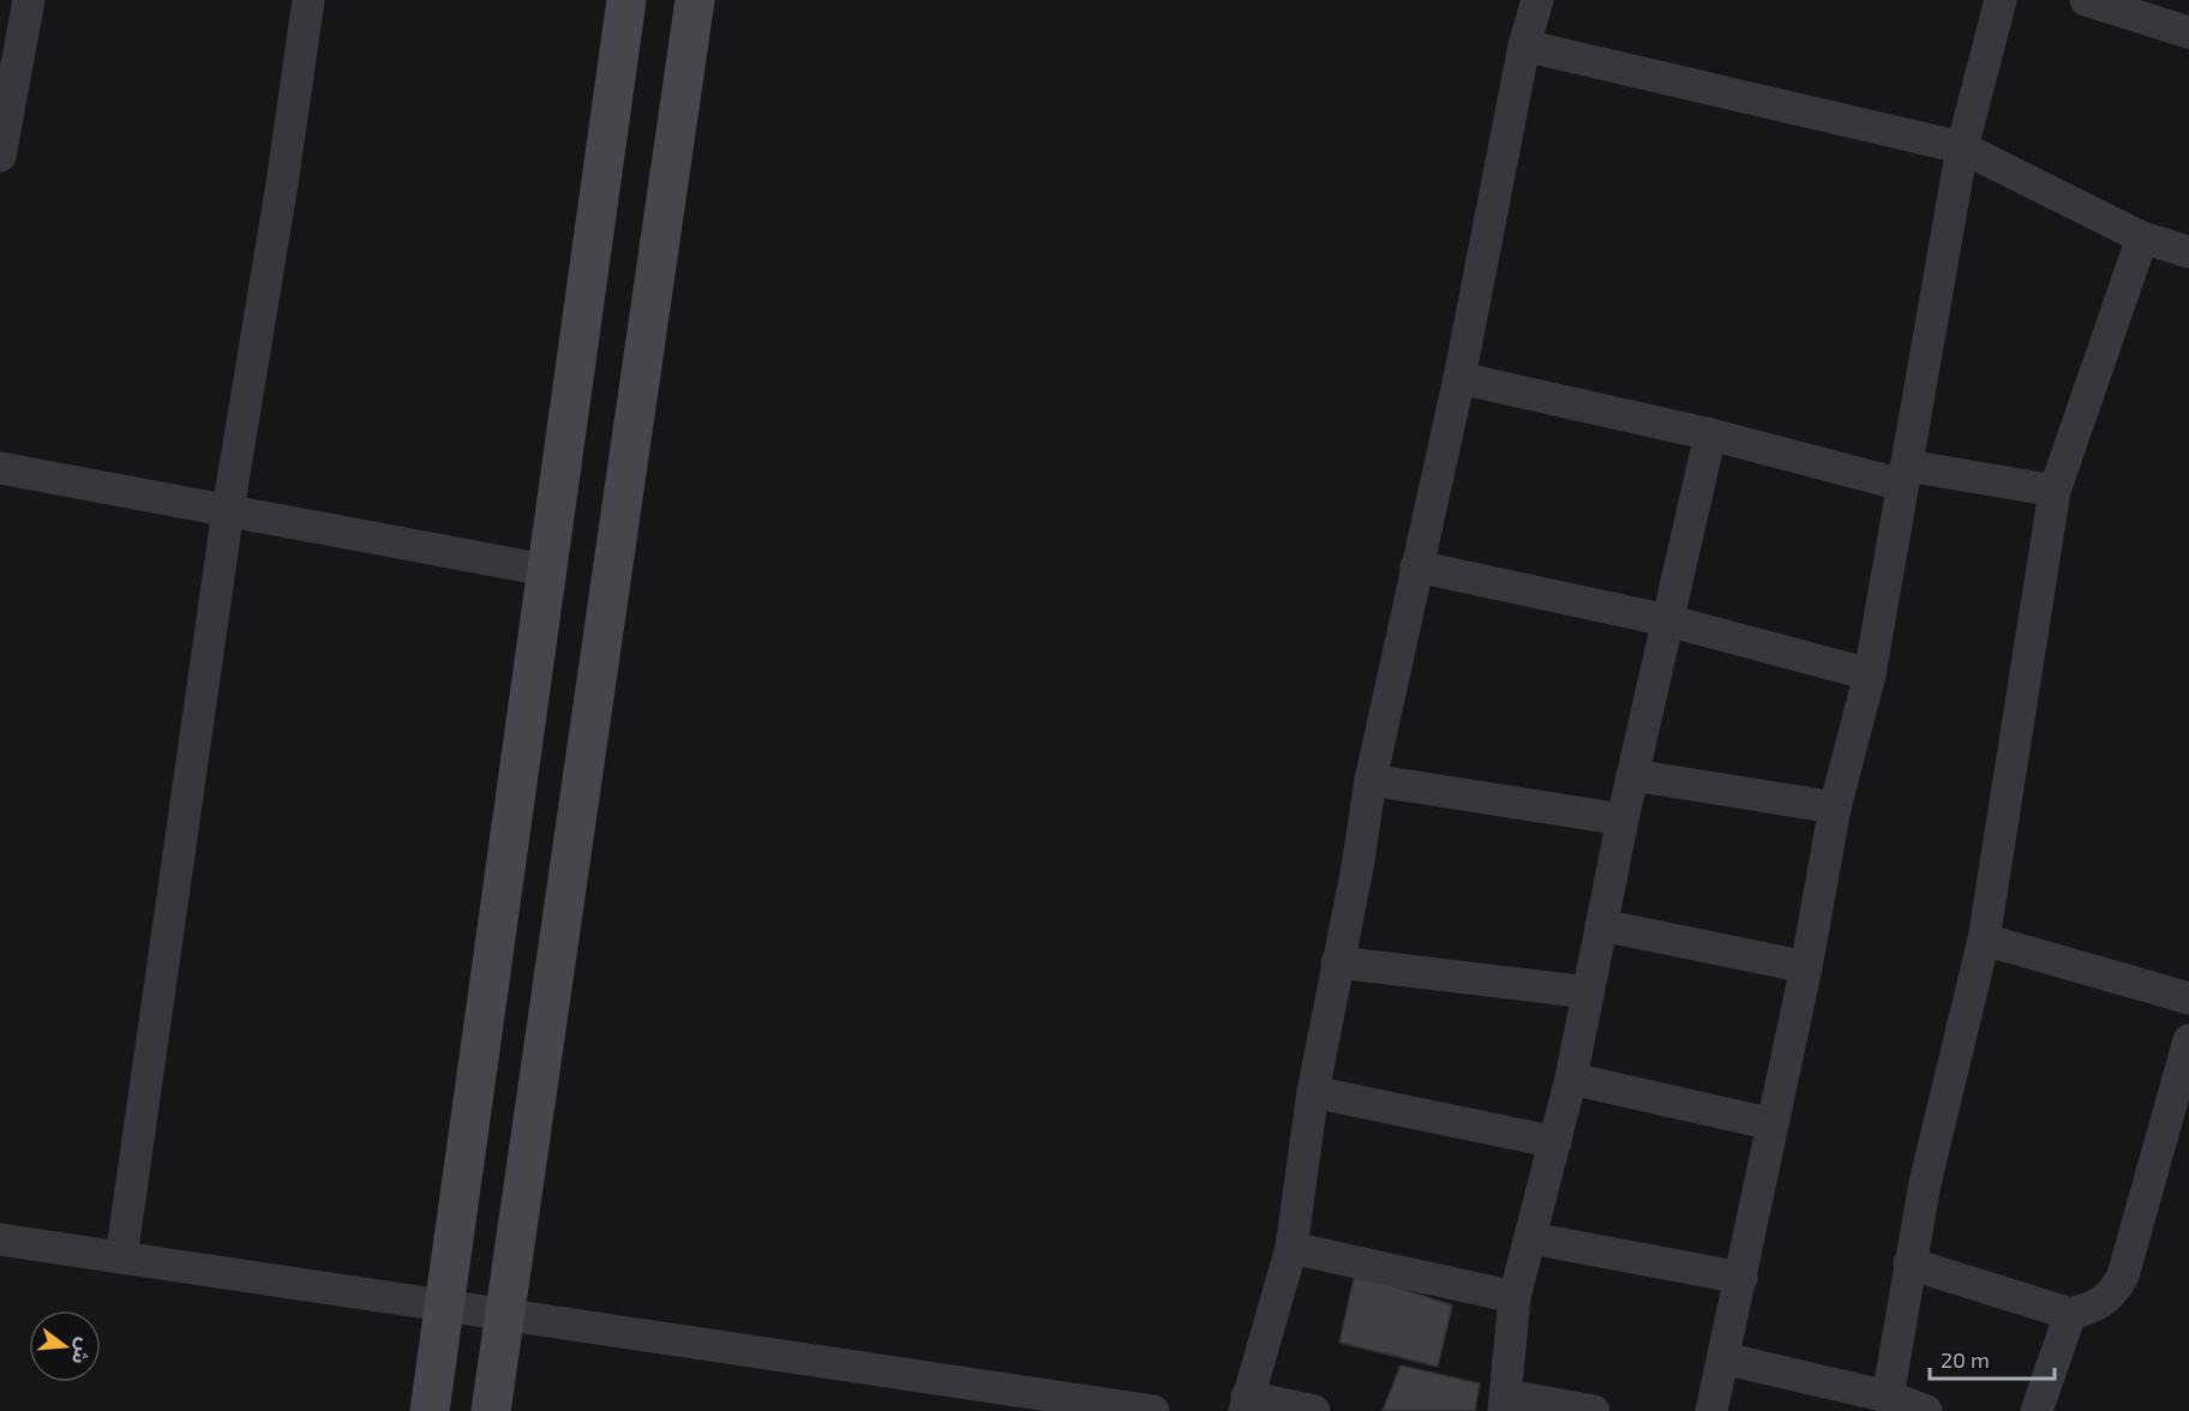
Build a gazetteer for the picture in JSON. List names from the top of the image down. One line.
{"scale_bar":"20 m","north":"right"}
